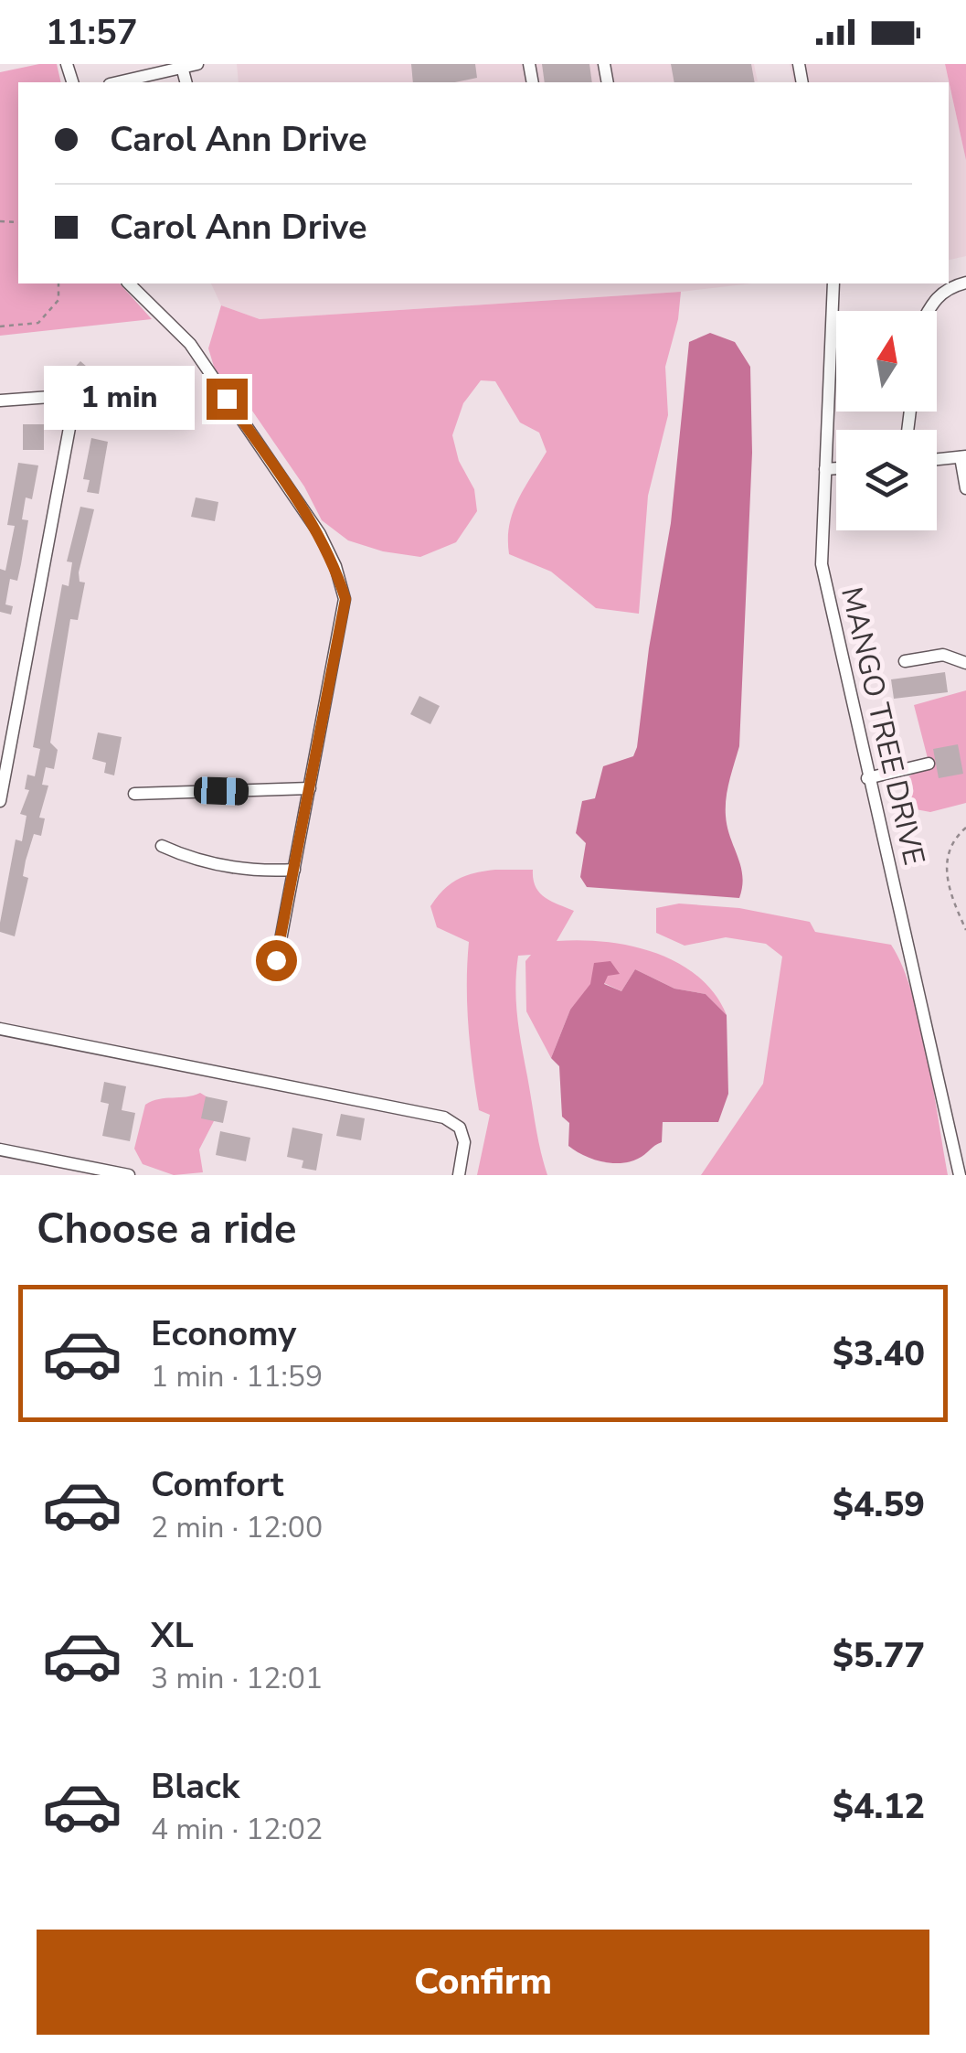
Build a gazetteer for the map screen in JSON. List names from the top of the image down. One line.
{"streets":{"street":["MANGO TREE DRIVE"]},"north":"top","page":{"status":"11:57","banner":["Carol Ann Drive","Carol Ann Drive"],"bubble":"1 min","heading":"Choose a ride","list":[{"name":"Economy","note":"1 min · 11:59","value":"$3.40"},{"name":"Comfort","note":"2 min · 12:00","value":"$4.59"},{"name":"XL","note":"3 min · 12:01","value":"$5.77"},{"name":"Black","note":"4 min · 12:02","value":"$4.12"}],"buttons":"Confirm"}}
